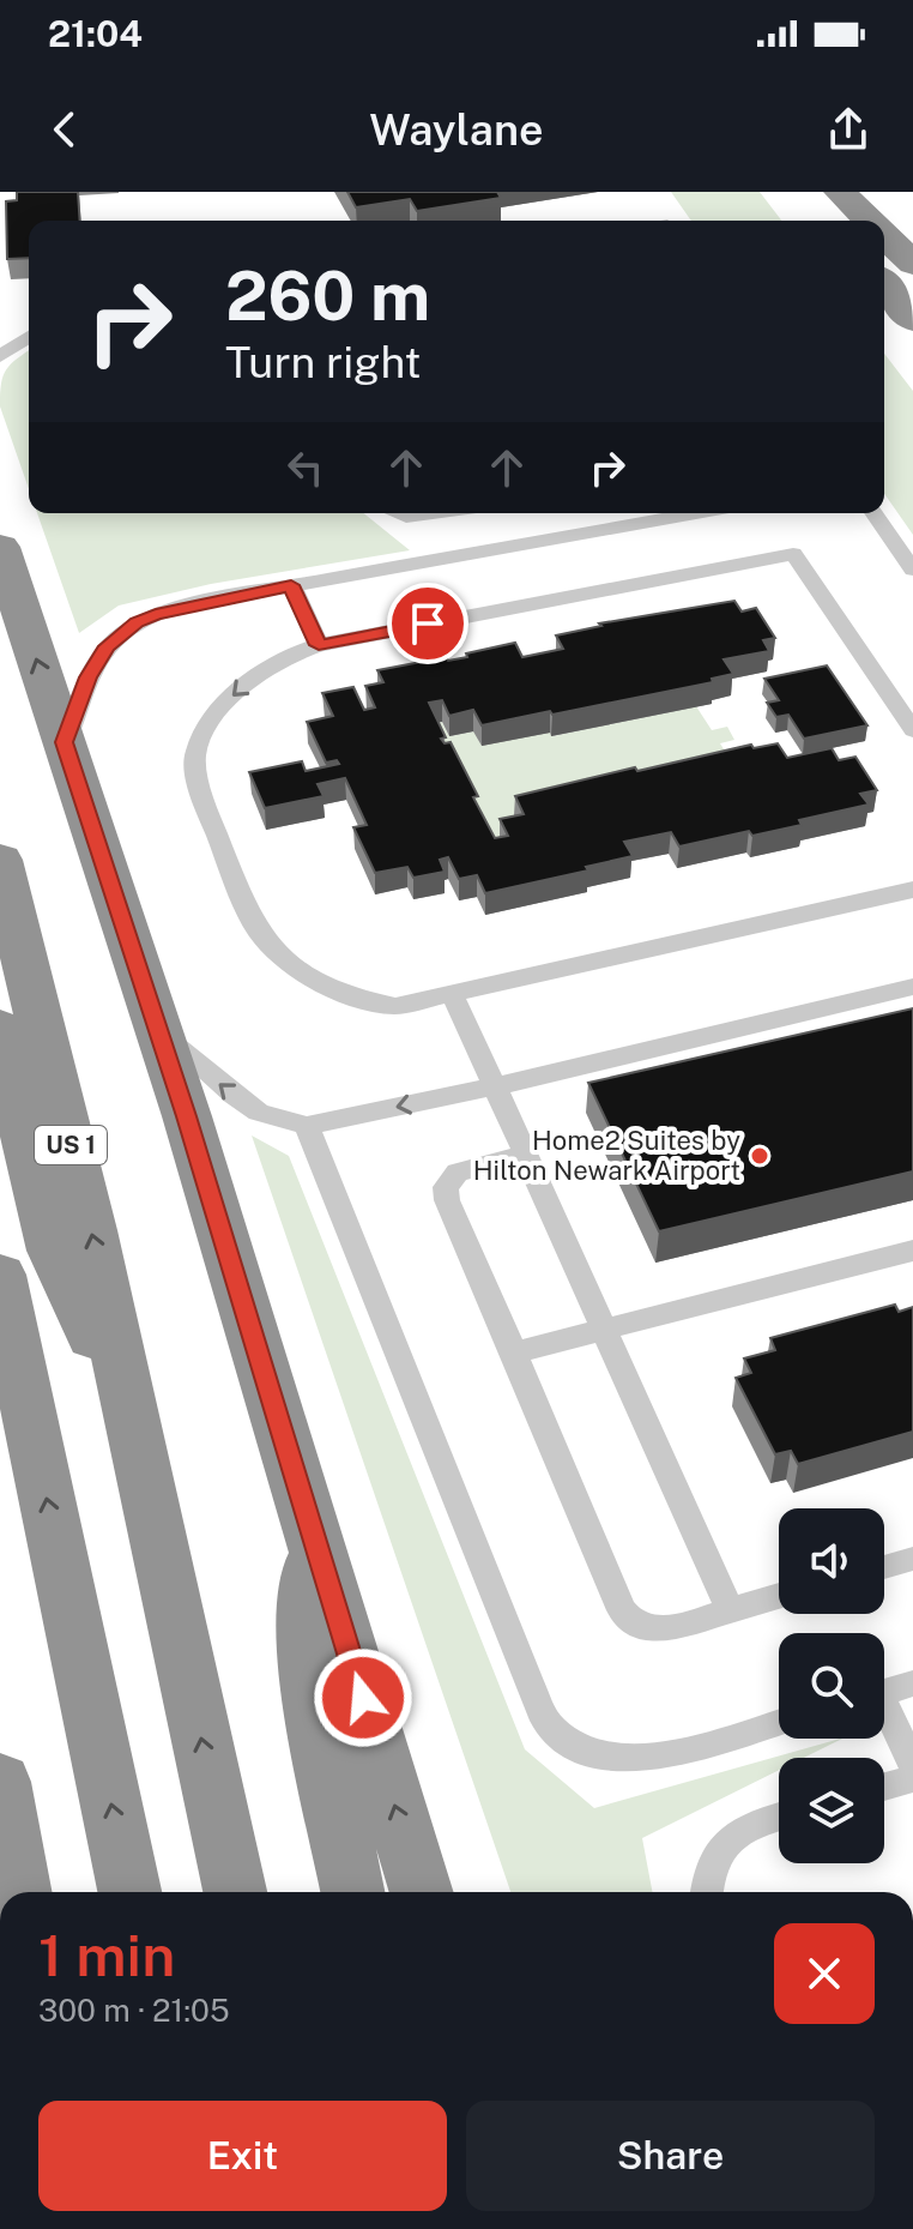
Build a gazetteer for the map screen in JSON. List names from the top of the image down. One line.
{"streets":{"highway":["US 1"]},"places":["Home2 Suites by Hilton Newark Airport"],"page":{"status":"21:04","header":"Waylane","turn":["260 m","Turn right"],"heading":["1 min","300 m · 21:05"],"buttons":["Exit","Share"]}}
